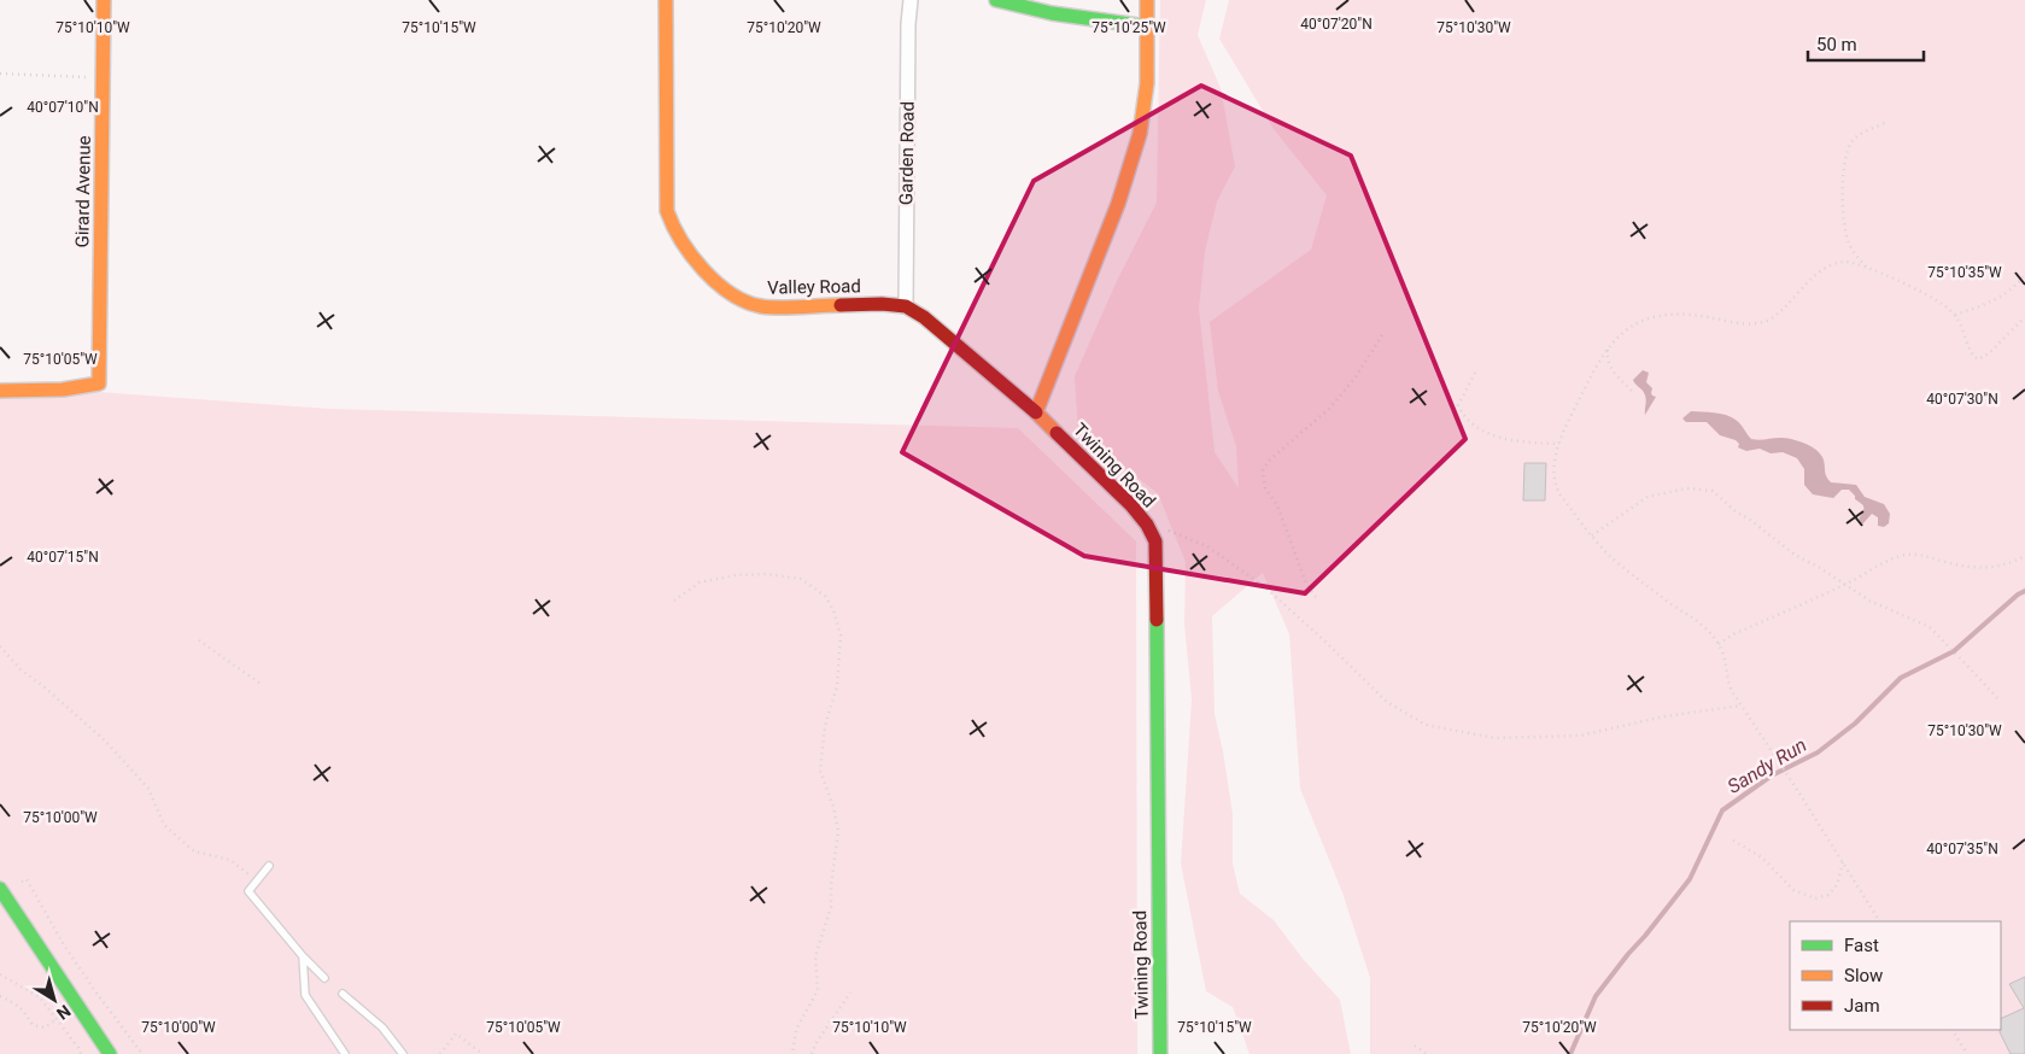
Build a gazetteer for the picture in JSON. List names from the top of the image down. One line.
{"streets":{"street":["Garden Road","Girard Avenue","Valley Road","Twining Road"]},"crossings":[["Garden Road","Valley Road"],["Valley Road","Twining Road"]],"water":["Sandy Run"],"legend":["Fast","Slow","Jam"],"scale_bar":"50 m","north":"bottom right","coordinates":["40°07'20\"N","75°10'10\"W","75°10'15\"W","75°10'25\"W","75°10'30\"W","75°10'20\"W","40°07'10\"N","75°10'35\"W","75°10'05\"W","40°07'30\"N","40°07'15\"N","75°10'00\"W","40°07'35\"N"]}
